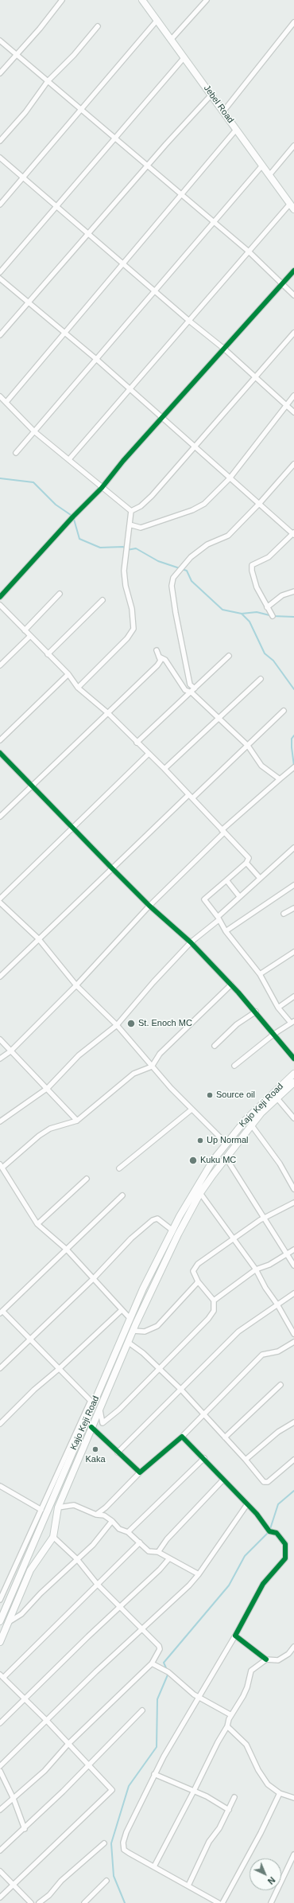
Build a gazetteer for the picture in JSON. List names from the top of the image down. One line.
{"streets":{"main road":["Jebel Road","Kajo Keji Road"]},"places":["St. Enoch MC","Source oil","Up Normal","Kuku MC","Kaka"],"north":"bottom right"}
